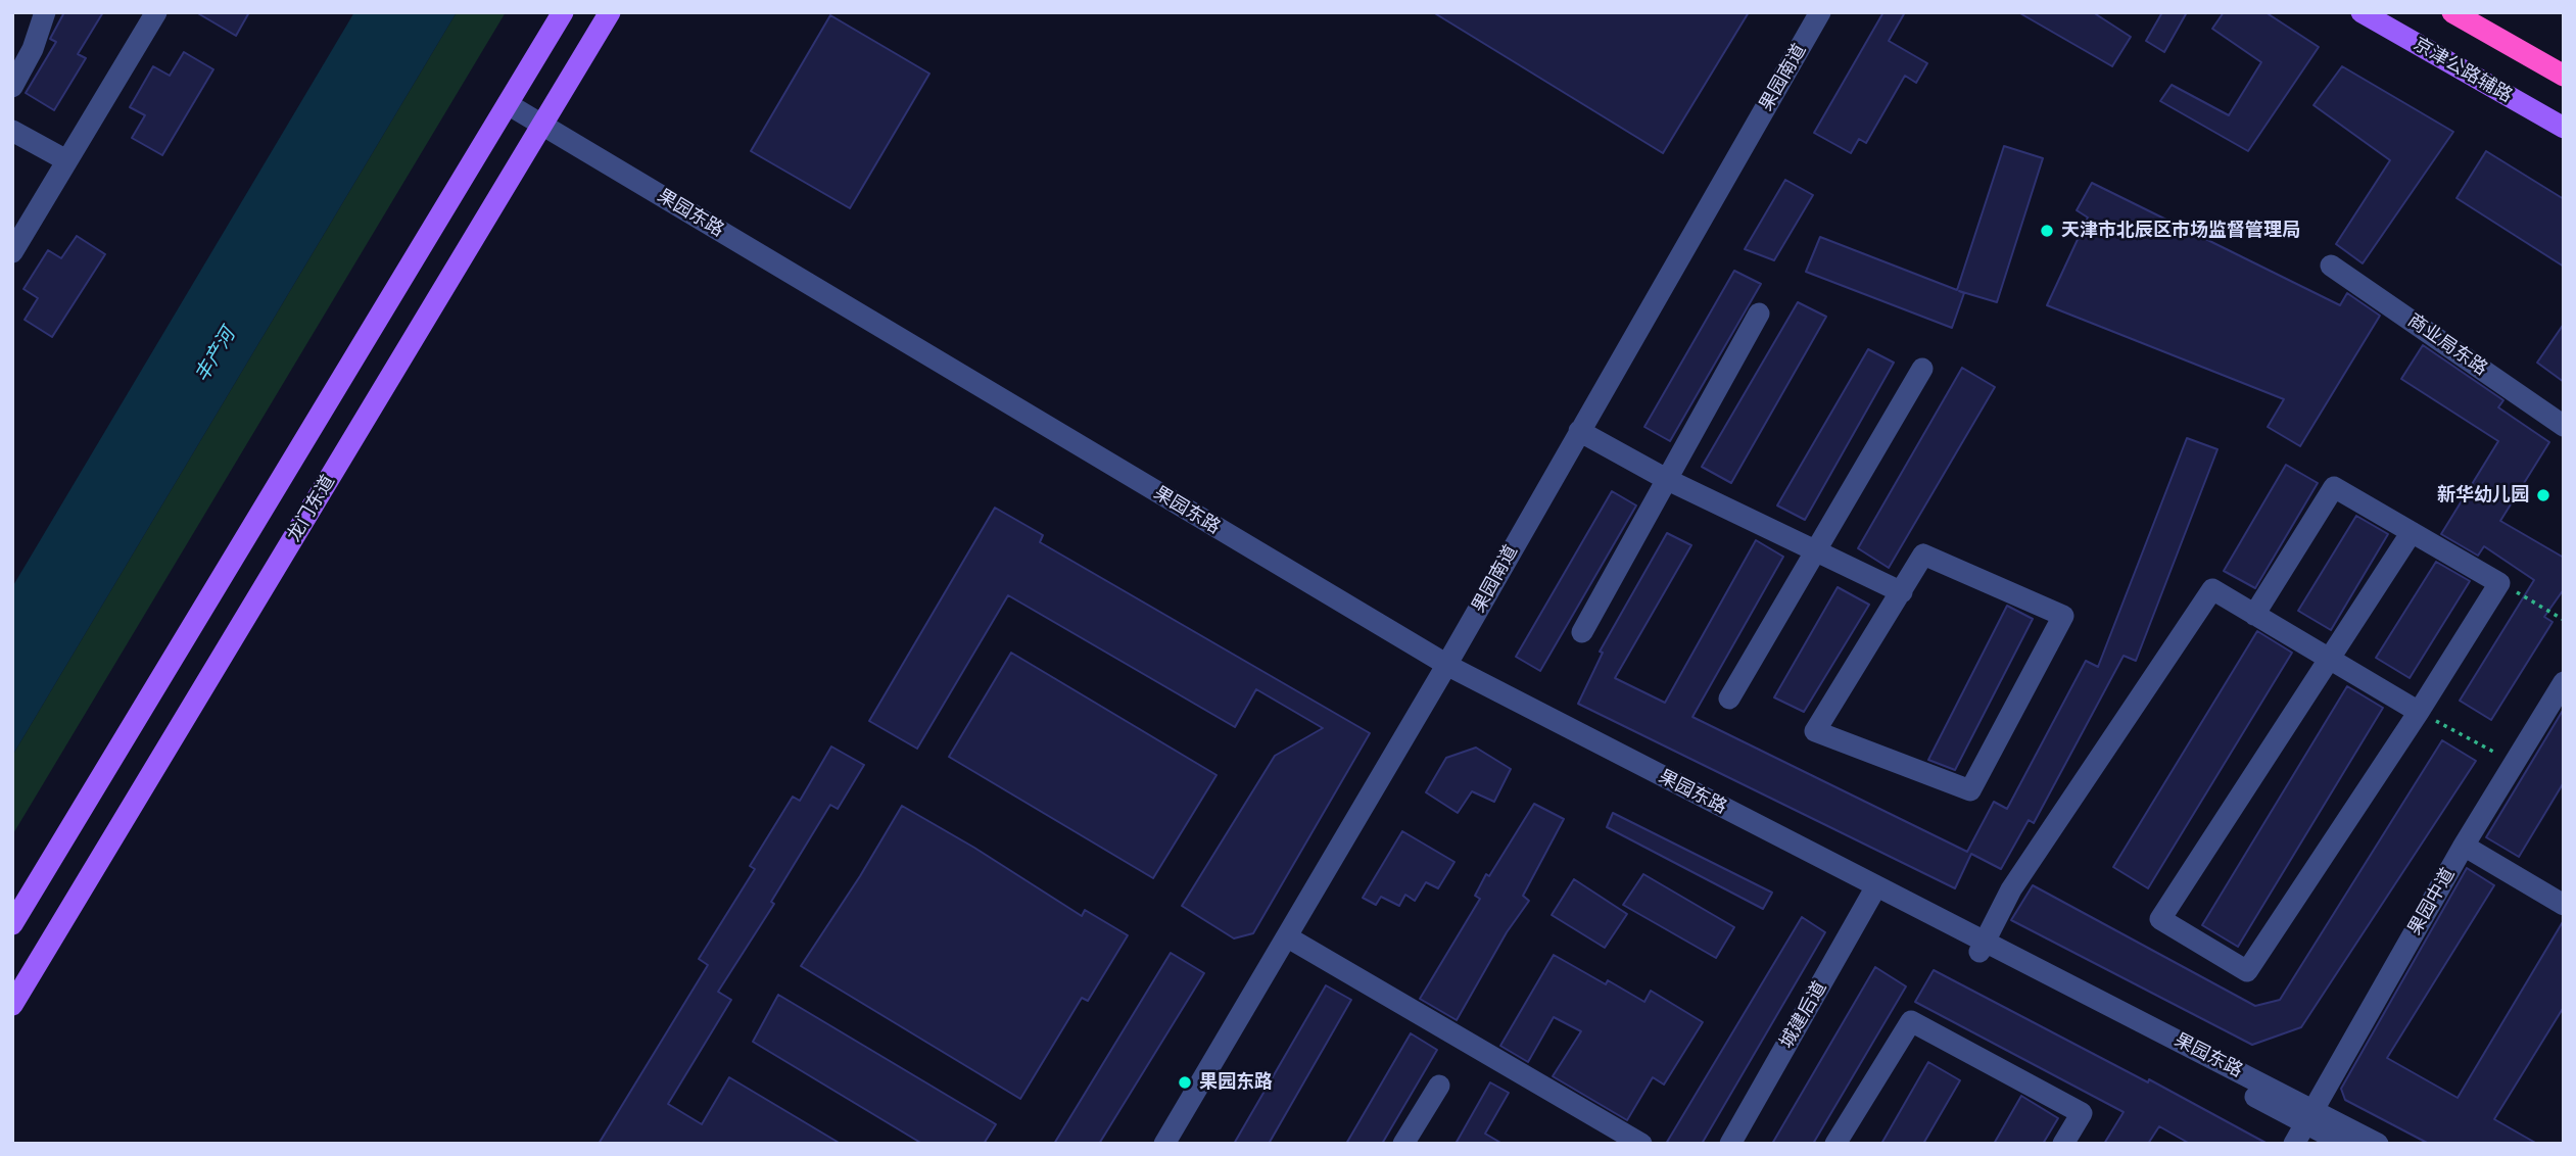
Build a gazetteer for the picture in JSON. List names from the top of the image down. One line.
{"streets":{"main road":["京津公路辅路","龙门东道"],"street":["果园南道","果园东路","商业局东路","果园中道","城建后道"]},"crossings":[["果园南道","果园东路"],["果园东路","龙门东道"],["果园东路","果园中道"],["果园东路","城建后道"]],"water":["丰产河"],"places":["天津市北辰区市场监督管理局","新华幼儿园","果园东路"]}
